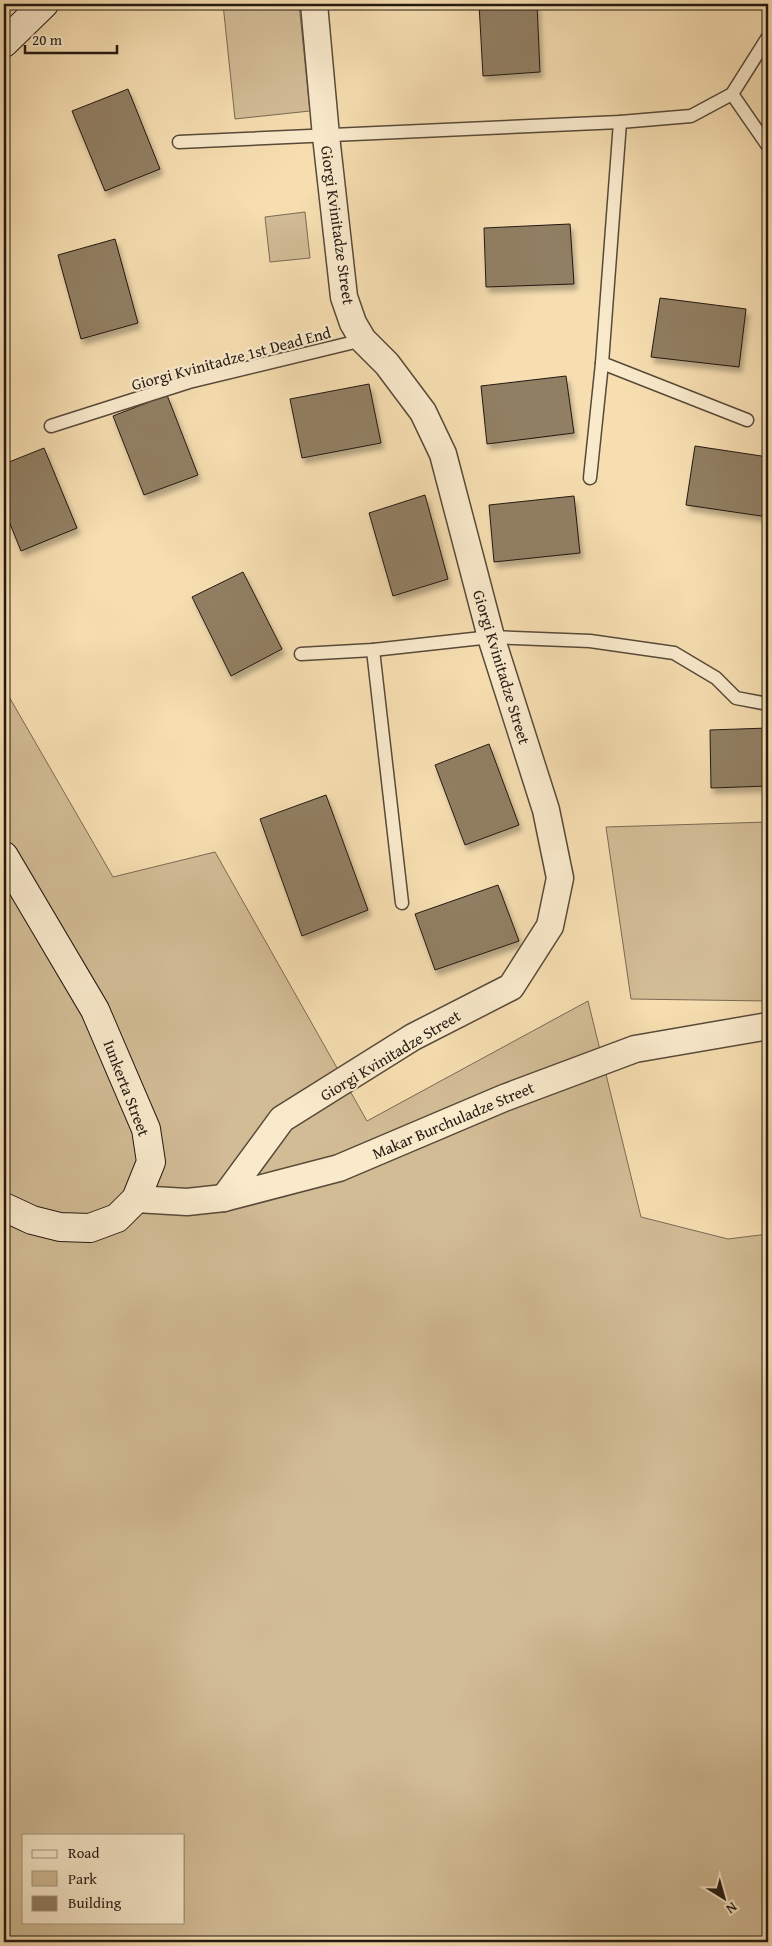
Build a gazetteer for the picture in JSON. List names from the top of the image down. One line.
{"streets":{"main road":["Iunkerta Street"],"street":["Giorgi Kvinitadze Street","Makar Burchuladze Street"],"lane":["Giorgi Kvinitadze 1st Dead End"]},"crossings":[["Giorgi Kvinitadze Street","Giorgi Kvinitadze 1st Dead End"],["Giorgi Kvinitadze Street","Makar Burchuladze Street"],["Iunkerta Street","Makar Burchuladze Street"]],"legend":["Road","Park","Building"],"scale_bar":"20 m","north":"bottom right"}
